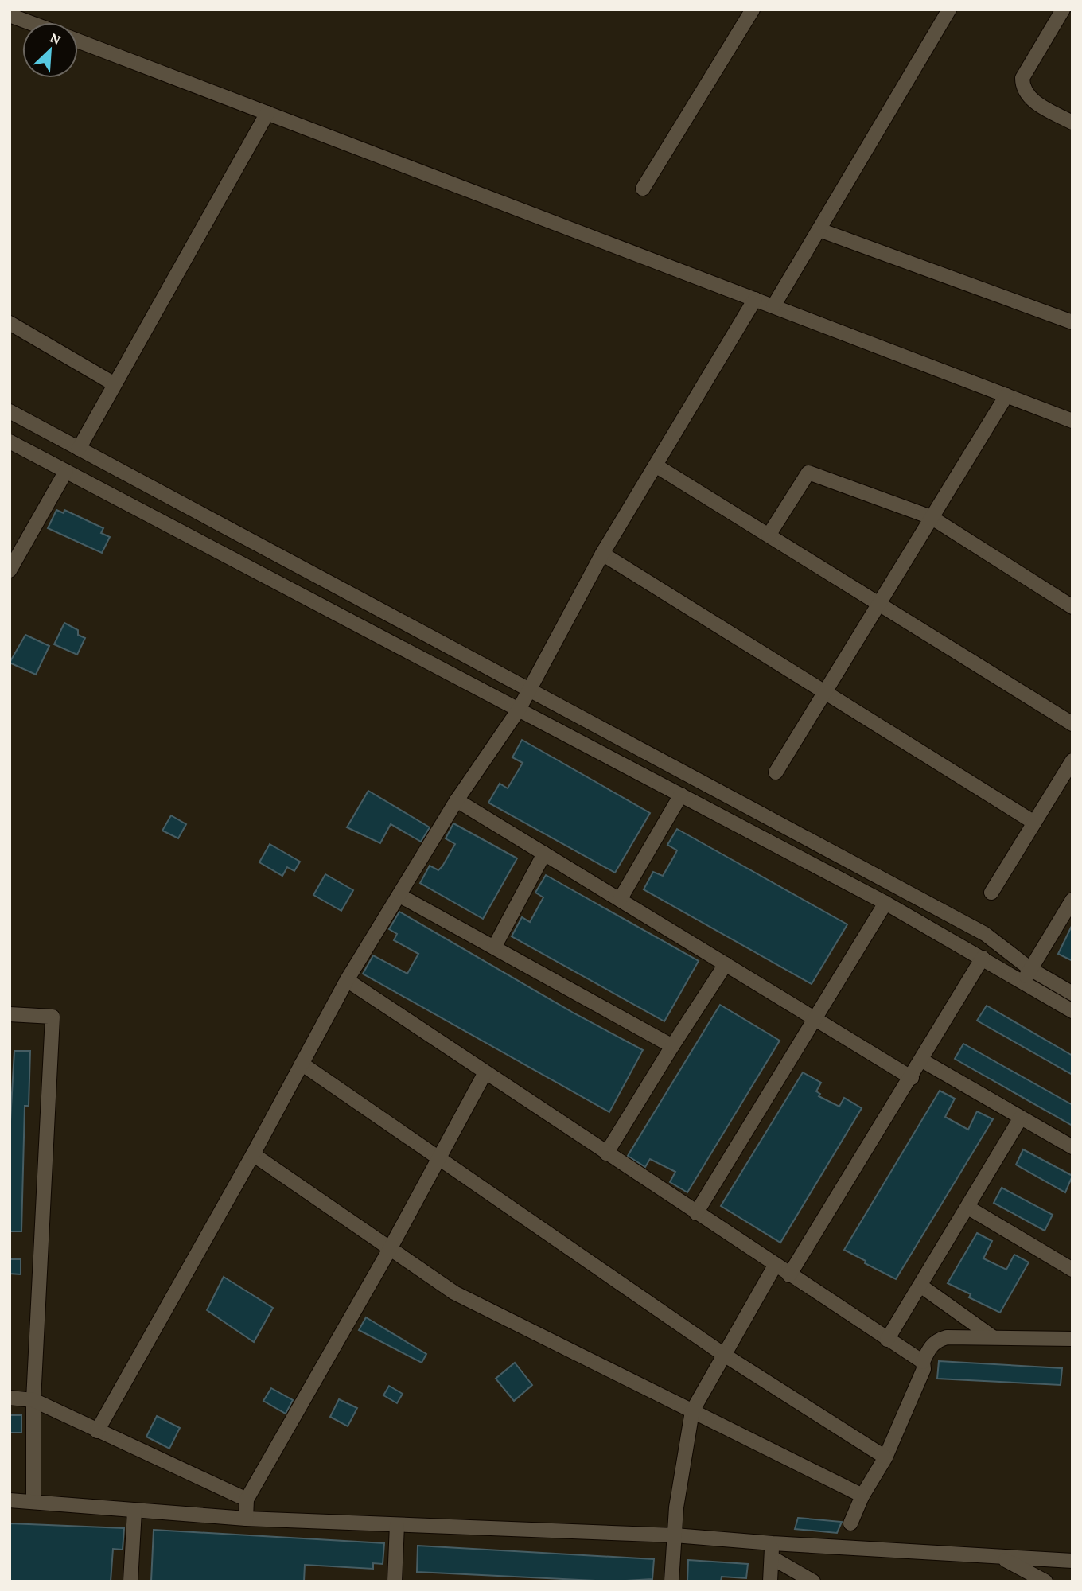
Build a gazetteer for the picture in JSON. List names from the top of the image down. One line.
{"north":"top right"}
